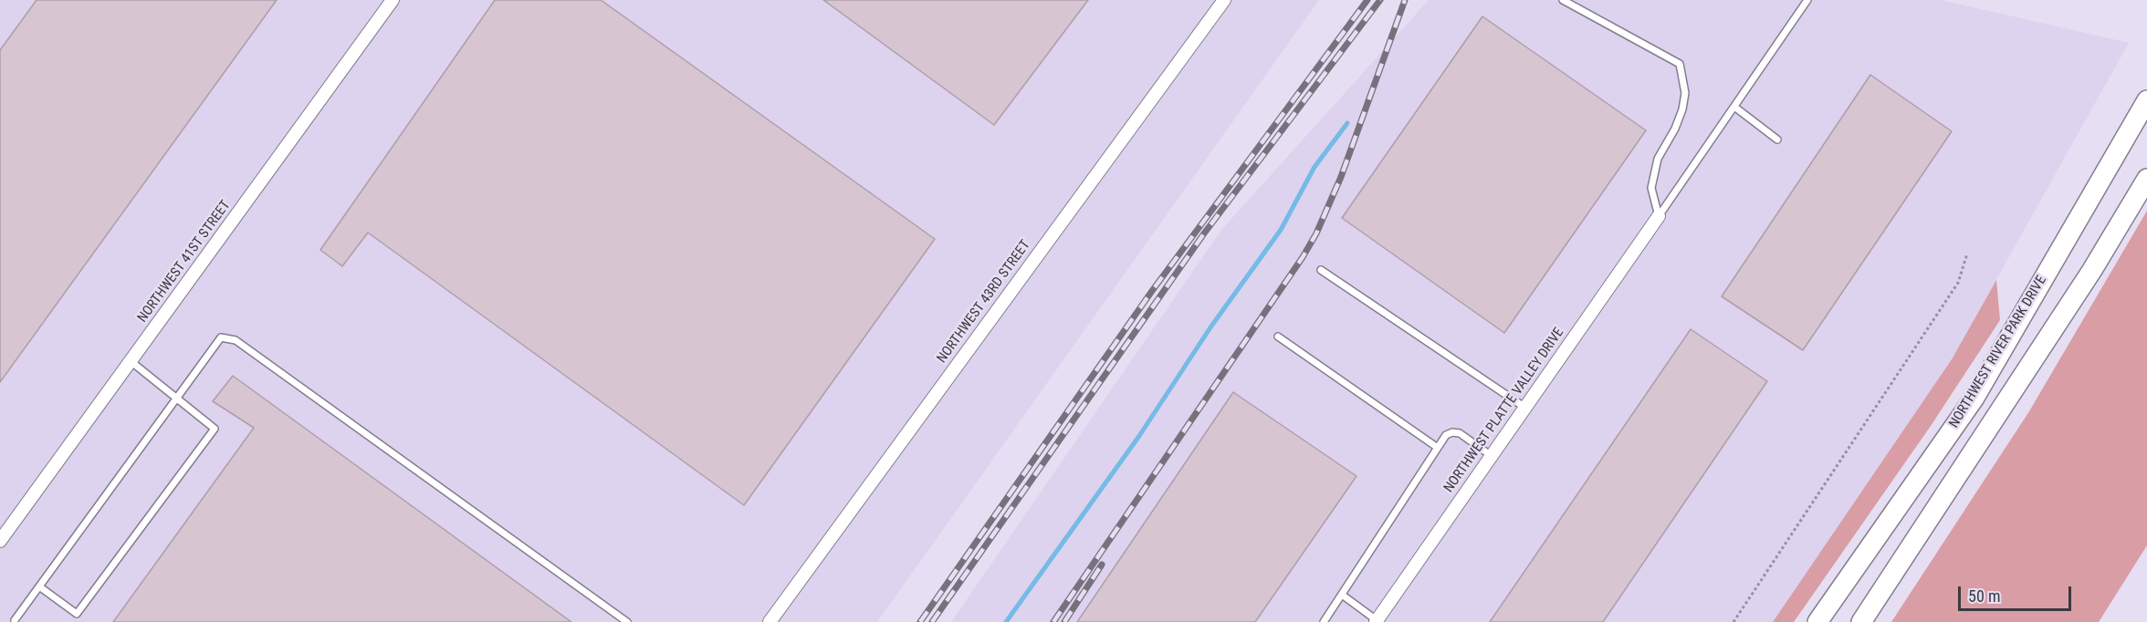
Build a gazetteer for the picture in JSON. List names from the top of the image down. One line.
{"streets":{"main road":["NORTHWEST RIVER PARK DRIVE"],"street":["NORTHWEST 41ST STREET","NORTHWEST 43RD STREET","NORTHWEST PLATTE VALLEY DRIVE"]},"scale_bar":"50 m"}
